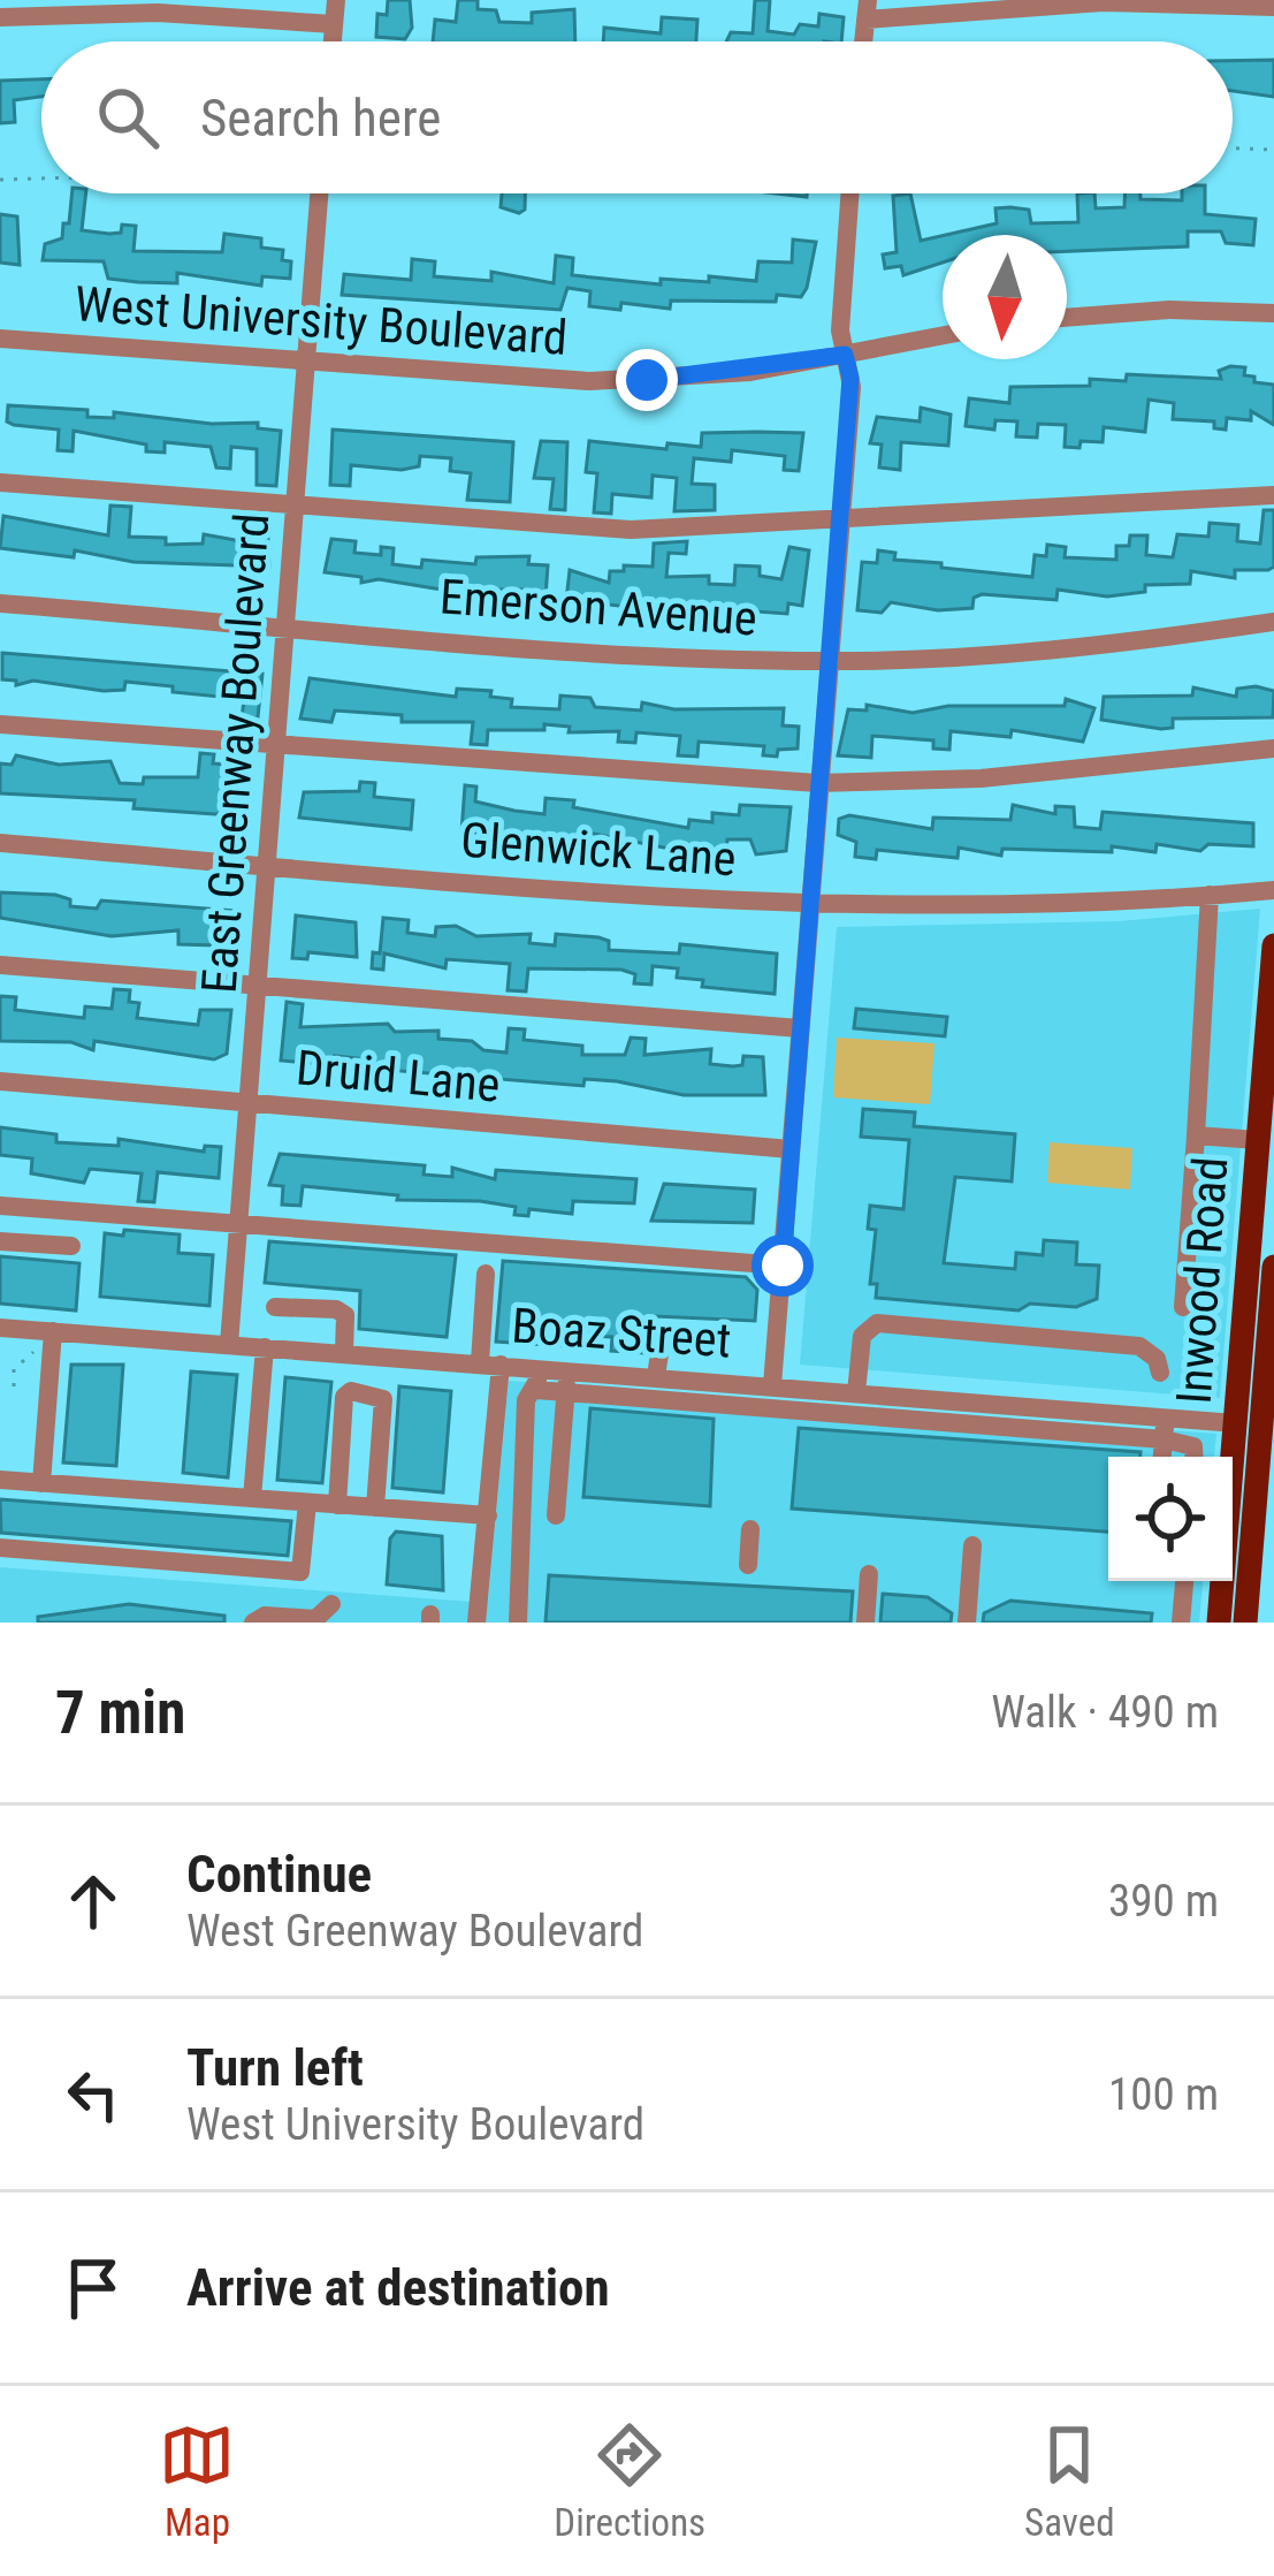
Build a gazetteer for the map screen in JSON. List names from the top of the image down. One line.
{"streets":{"main road":["Inwood Road"],"street":["West University Boulevard","Emerson Avenue","East Greenway Boulevard","Glenwick Lane","Druid Lane","Boaz Street"]},"crossings":[["West University Boulevard","East Greenway Boulevard"],["Emerson Avenue","East Greenway Boulevard"],["East Greenway Boulevard","Glenwick Lane"],["East Greenway Boulevard","Druid Lane"],["East Greenway Boulevard","Boaz Street"],["Inwood Road","Boaz Street"]],"north":"bottom","page":{"search":"Search here","heading":["7 min","Walk · 490 m"],"list":[["Continue","West Greenway Boulevard","390 m"],["Turn left","West University Boulevard","100 m"],"Arrive at destination"],"nav":["Map","Directions","Saved"]}}
